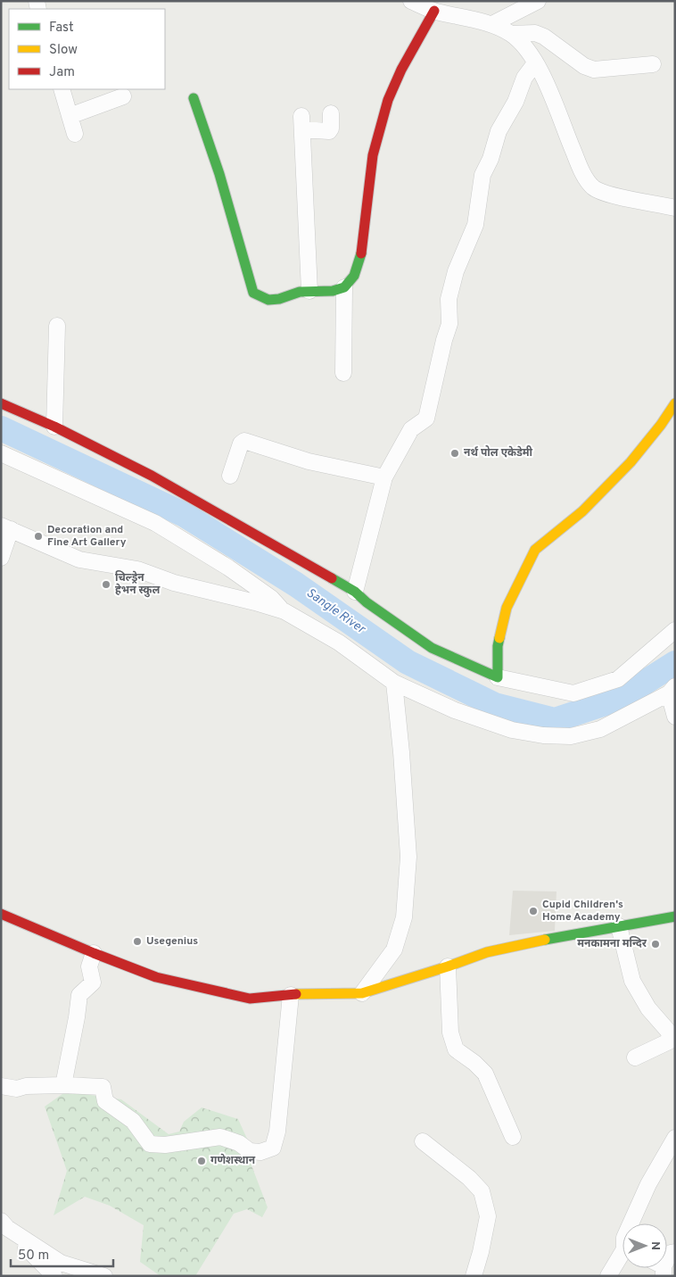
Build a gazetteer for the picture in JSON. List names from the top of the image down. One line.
{"water":["Sangle River"],"places":["नर्थ पोल एकेडेमी","Decoration and Fine Art Gallery","चिल्ड्रेन हेभन स्कुल","Cupid Children's Home Academy","Usegenius","मनकामना मन्दिर","गणेशस्थान"],"legend":["Fast","Slow","Jam"],"scale_bar":"50 m","north":"right"}
